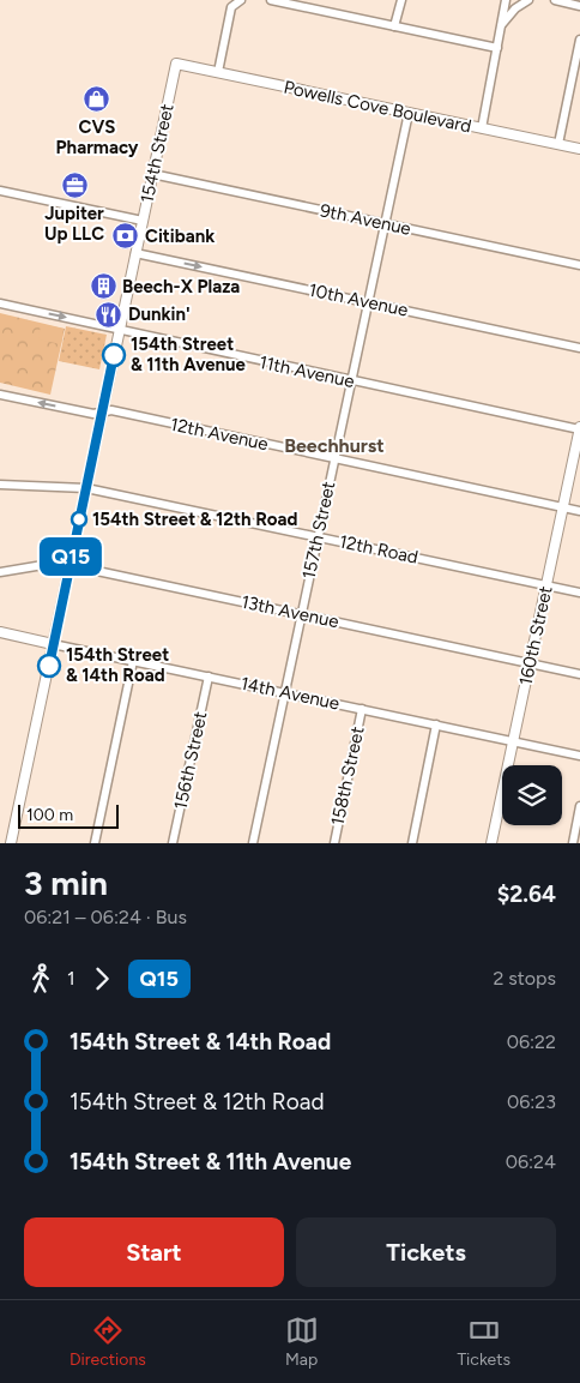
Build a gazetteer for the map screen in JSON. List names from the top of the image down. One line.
{"streets":{"street":["Powells Cove Boulevard","154th Street","9th Avenue","10th Avenue","11th Avenue","12th Avenue","157th Street","12th Road","13th Avenue","160th Street","14th Avenue","156th Street","158th Street"]},"crossings":[["Powells Cove Boulevard","154th Street"],["Powells Cove Boulevard","157th Street"],["154th Street","9th Avenue"],["154th Street","10th Avenue"],["154th Street","11th Avenue"],["154th Street","12th Avenue"],["154th Street","12th Road"],["154th Street","13th Avenue"],["154th Street","14th Avenue"],["9th Avenue","157th Street"],["10th Avenue","157th Street"],["11th Avenue","157th Street"],["11th Avenue","160th Street"],["12th Avenue","157th Street"],["12th Avenue","160th Street"],["157th Street","12th Road"],["157th Street","13th Avenue"],["157th Street","14th Avenue"],["12th Road","160th Street"],["13th Avenue","160th Street"],["160th Street","14th Avenue"],["14th Avenue","156th Street"],["14th Avenue","158th Street"]],"one_way":["10th Avenue"],"districts":["Beechhurst"],"places":{"shop":["CVS Pharmacy"],"office":["Jupiter Up LLC"],"bank":["Citibank"],"building":["Beech-X Plaza"],"restaurant":["Dunkin'"],"other":["154th Street & 11th Avenue","154th Street & 12th Road","154th Street & 14th Road"]},"lines":["bus line Q15"],"scale_bar":"100 m","page":{"on_map":"Q15","scale":"100 m","heading":["3 min","06:21 – 06:24 · Bus","$2.64"],"legs":["1","Q15","2 stops"],"list":[{"name":"154th Street & 14th Road","value":"06:22"},{"name":"154th Street & 12th Road","value":"06:23"},{"name":"154th Street & 11th Avenue","value":"06:24"}],"buttons":["Start","Tickets"],"tabs":["Directions","Map","Tickets"]}}
